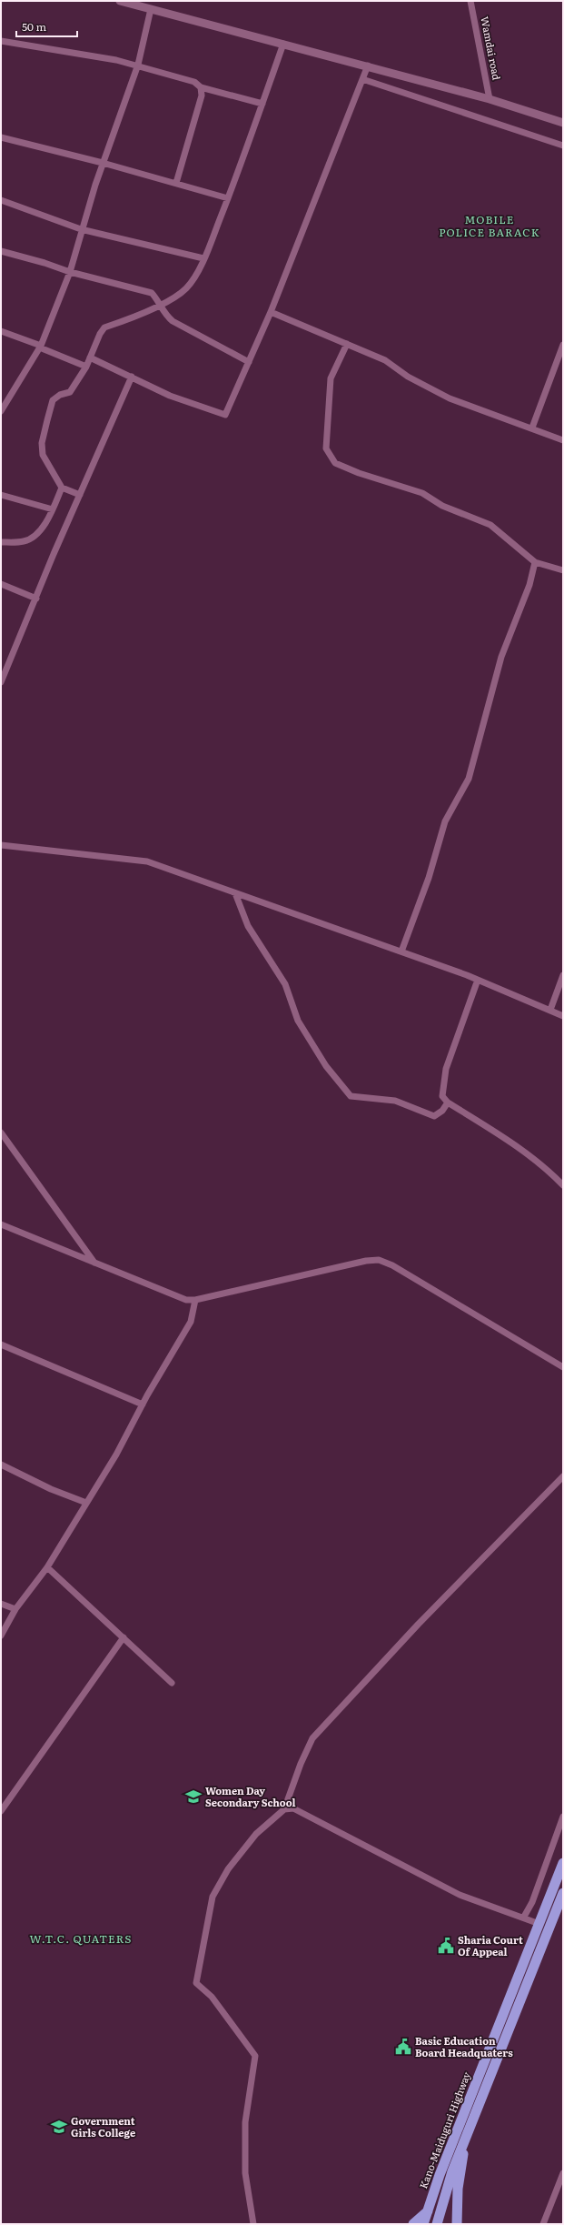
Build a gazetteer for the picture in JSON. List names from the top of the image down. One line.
{"streets":{"highway":["Kano-Maiduguri Highway"],"street":["Wamdai road"]},"districts":["MOBILE POLICE BARACK","W.T.C. QUATERS"],"places":{"school or university":["Women Day Secondary School","Government Girls College"],"public building":["Sharia Court Of Appeal","Basic Education Board Headquaters"]},"scale_bar":"50 m"}
